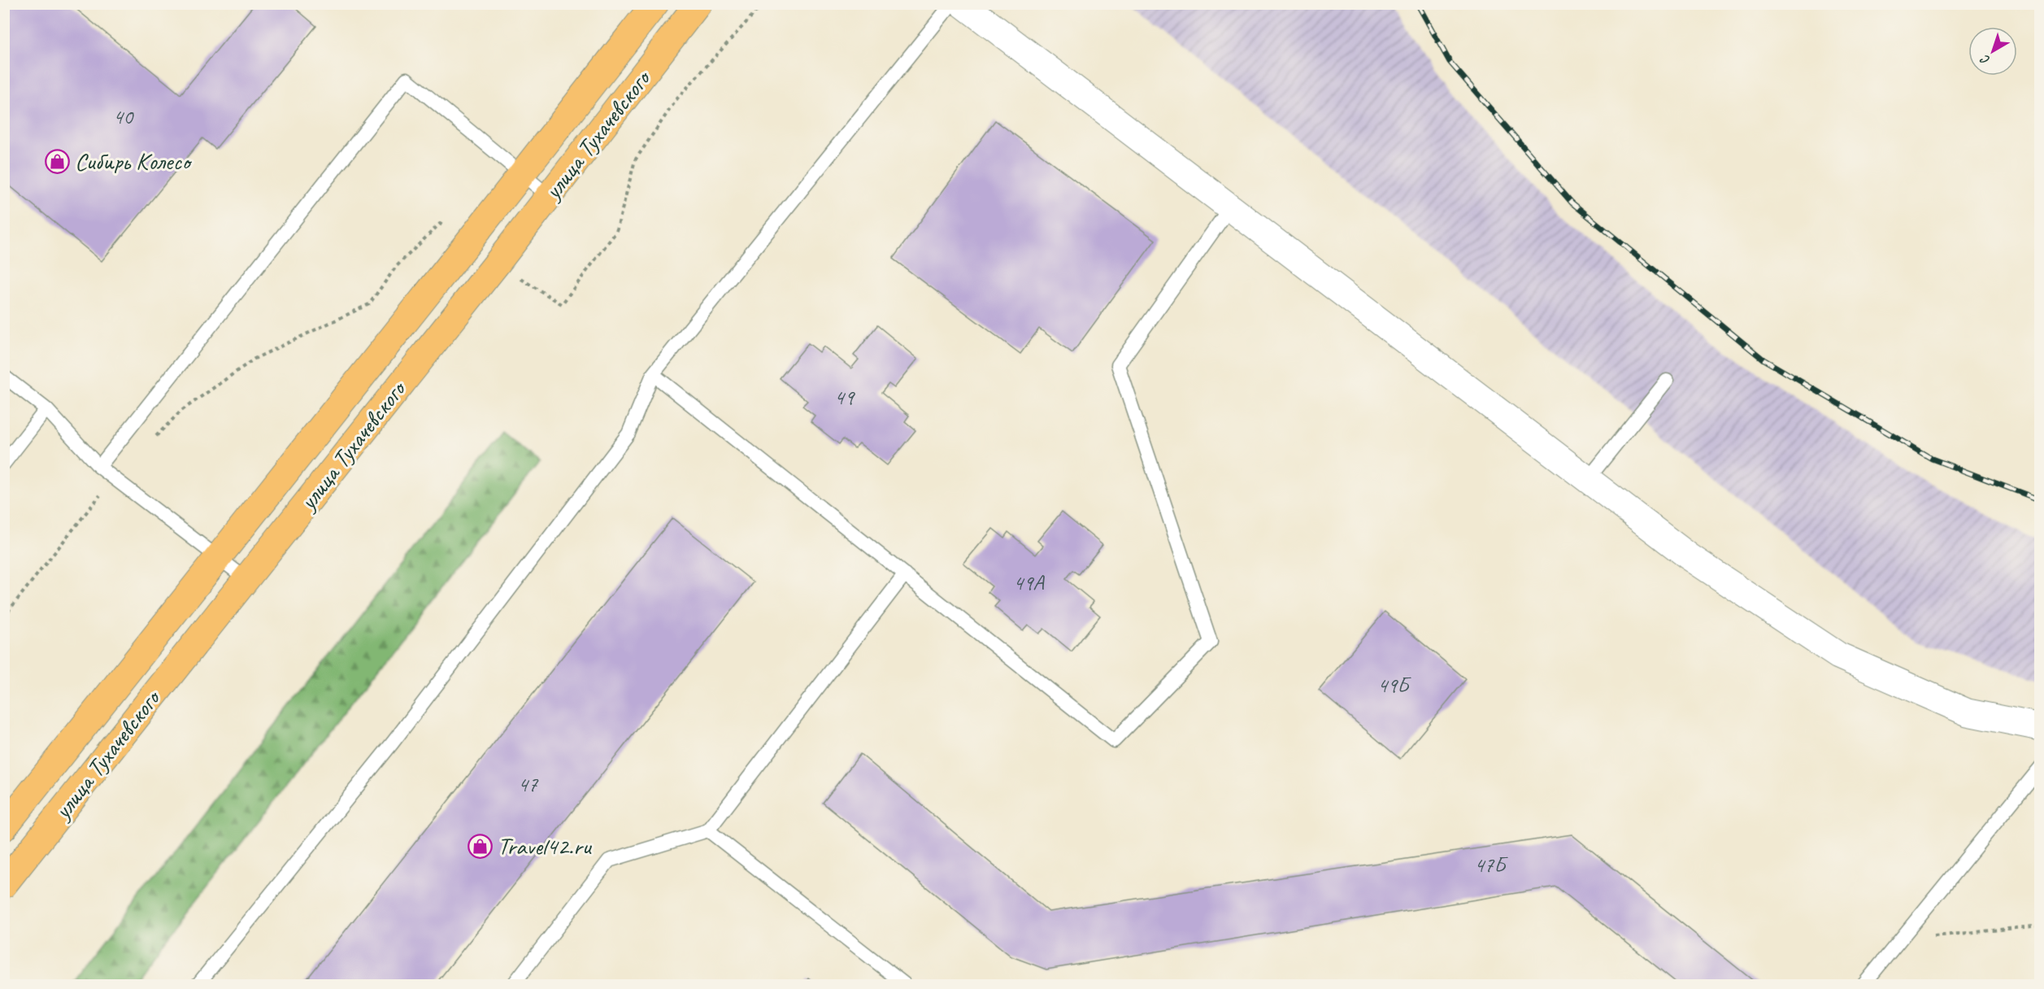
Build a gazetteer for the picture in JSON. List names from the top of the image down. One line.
{"streets":{"main road":["улица Тухачевского"]},"places":{"shop":["Сибирь Колесо","Travel42.ru"]},"house_numbers":["40","49","49А","49Б","47","47Б"],"north":"bottom left"}
